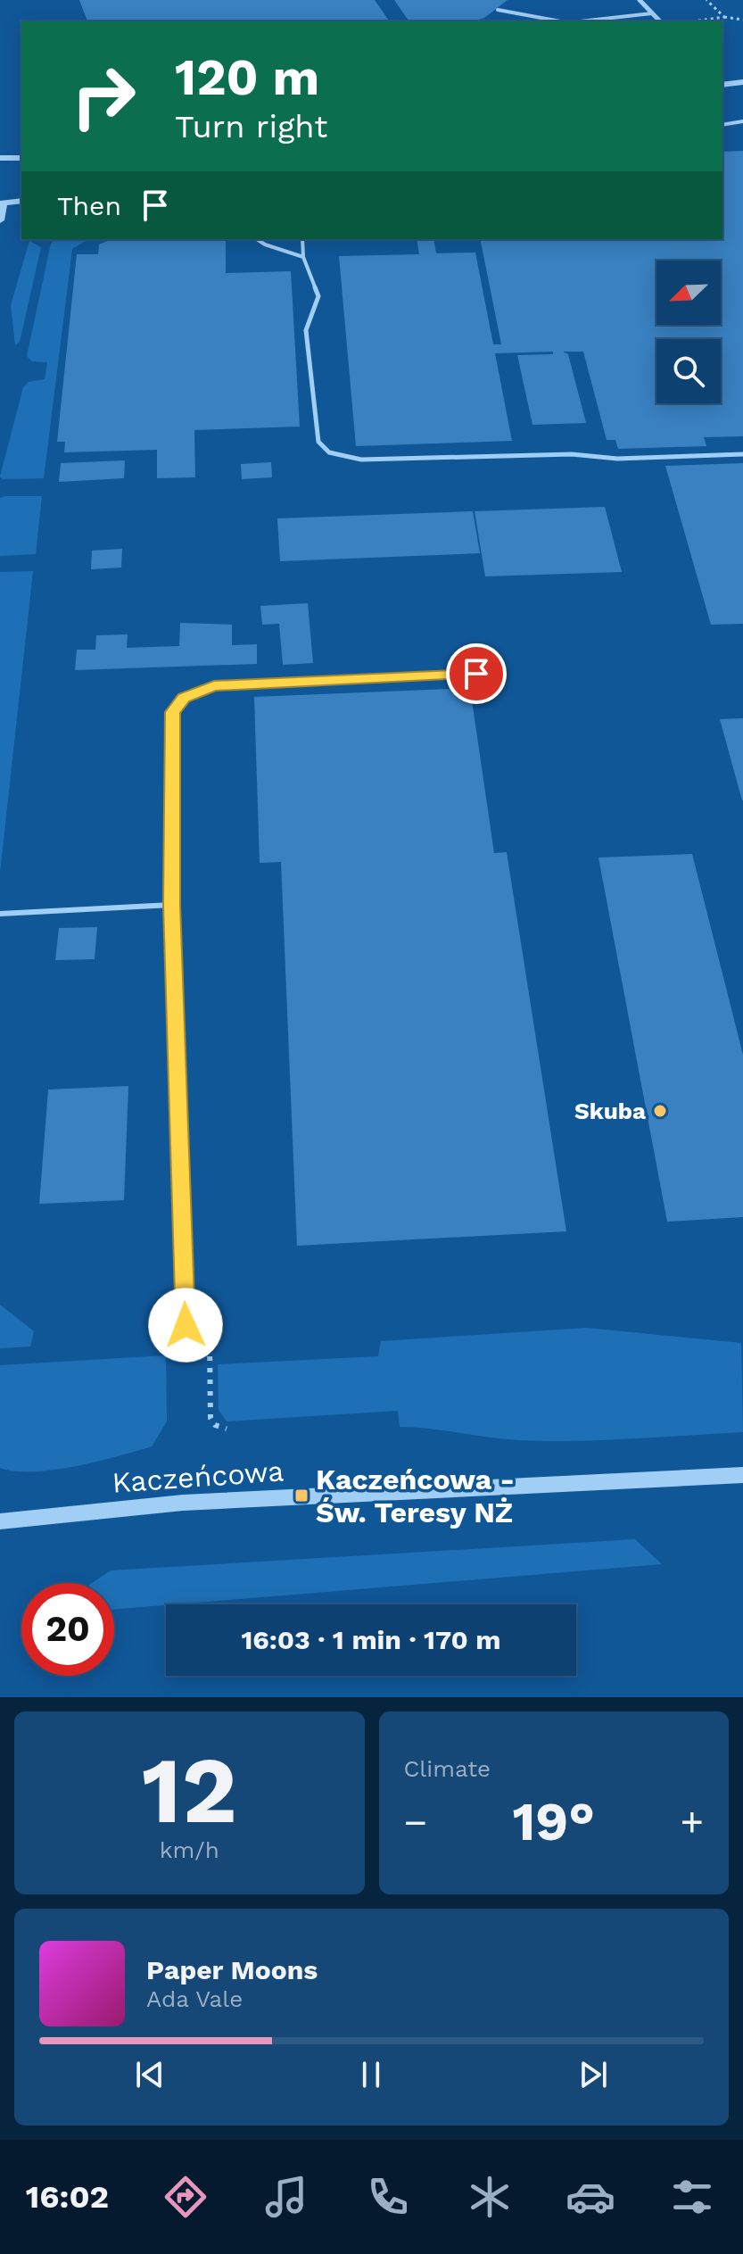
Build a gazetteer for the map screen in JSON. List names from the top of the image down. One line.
{"streets":{"street":["Kaczeńcowa"]},"places":{"other":["Skuba"],"transit":["Kaczeńcowa - Św. Teresy NŻ"]},"north":"bottom left","page":{"turn":["120 m","Turn right"],"then":"Then","limit":"20","trip":"16:03 · 1 min · 170 m","tile":[["12","km/h"],"Climate"],"heat":["−","19°","+"],"song":["Paper Moons","Ada Vale"],"tabs":"16:02"}}
